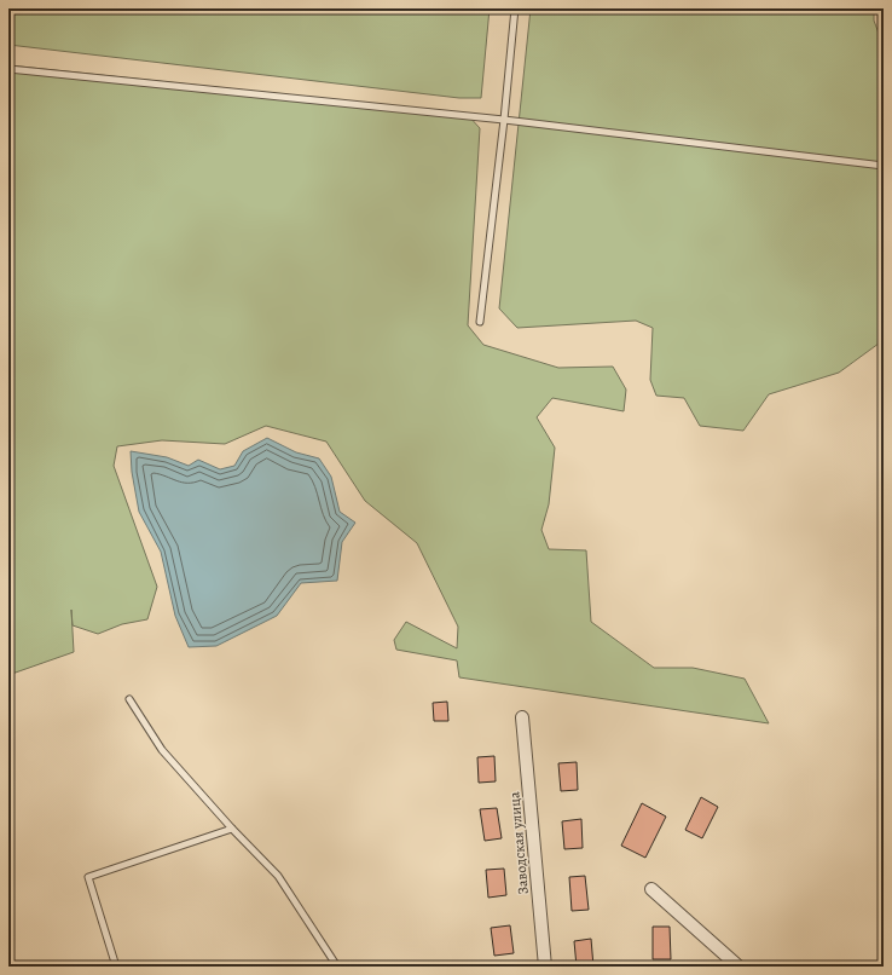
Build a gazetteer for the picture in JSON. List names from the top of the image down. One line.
{"streets":{"street":["Заводская улица"]}}
